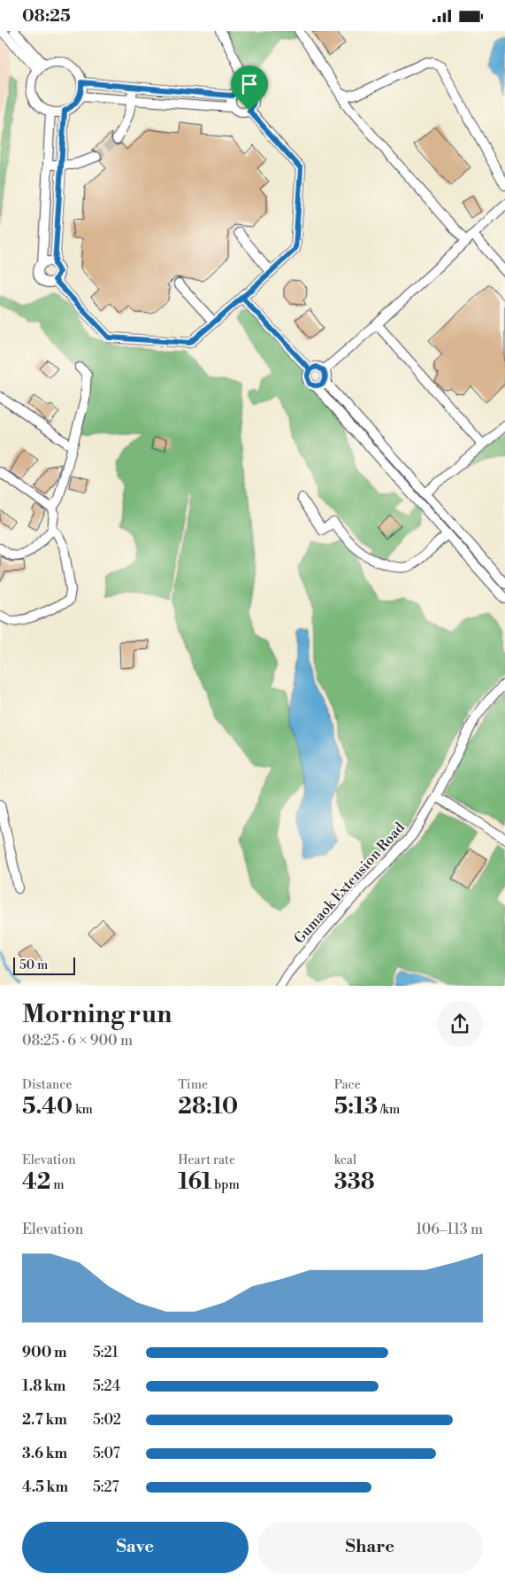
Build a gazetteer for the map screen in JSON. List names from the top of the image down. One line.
{"streets":{"street":["Gumaok Extension Road"]},"scale_bar":"50 m","page":{"status":"08:25","scale":"50 m","heading":["Morning run","08:25 · 6 × 900 m"],"stats":[["Distance","5.40 km"],["Time","28:10"],["Pace","5:13 /km"],["Elevation","42 m"],["Heart rate","161 bpm"],["kcal","338"]],"chart":["Elevation","106–113 m"],"list":[{"name":"900 m","note":"5:21"},{"name":"1.8 km","note":"5:24"},{"name":"2.7 km","note":"5:02"},{"name":"3.6 km","note":"5:07"},{"name":"4.5 km","note":"5:27"}],"buttons":["Save","Share"]}}
